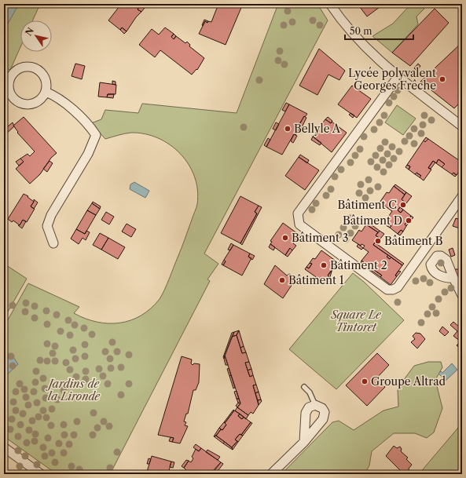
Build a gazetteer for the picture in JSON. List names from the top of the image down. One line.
{"parks":["Square Le Tintoret","Jardins de la Lironde"],"places":["Lycée polyvalent Georges Frêche","Bellyle A","Bâtiment C","Bâtiment D","Bâtiment 3","Bâtiment B","Bâtiment 2","Bâtiment 1","Groupe Altrad"],"scale_bar":"50 m","north":"top left"}
